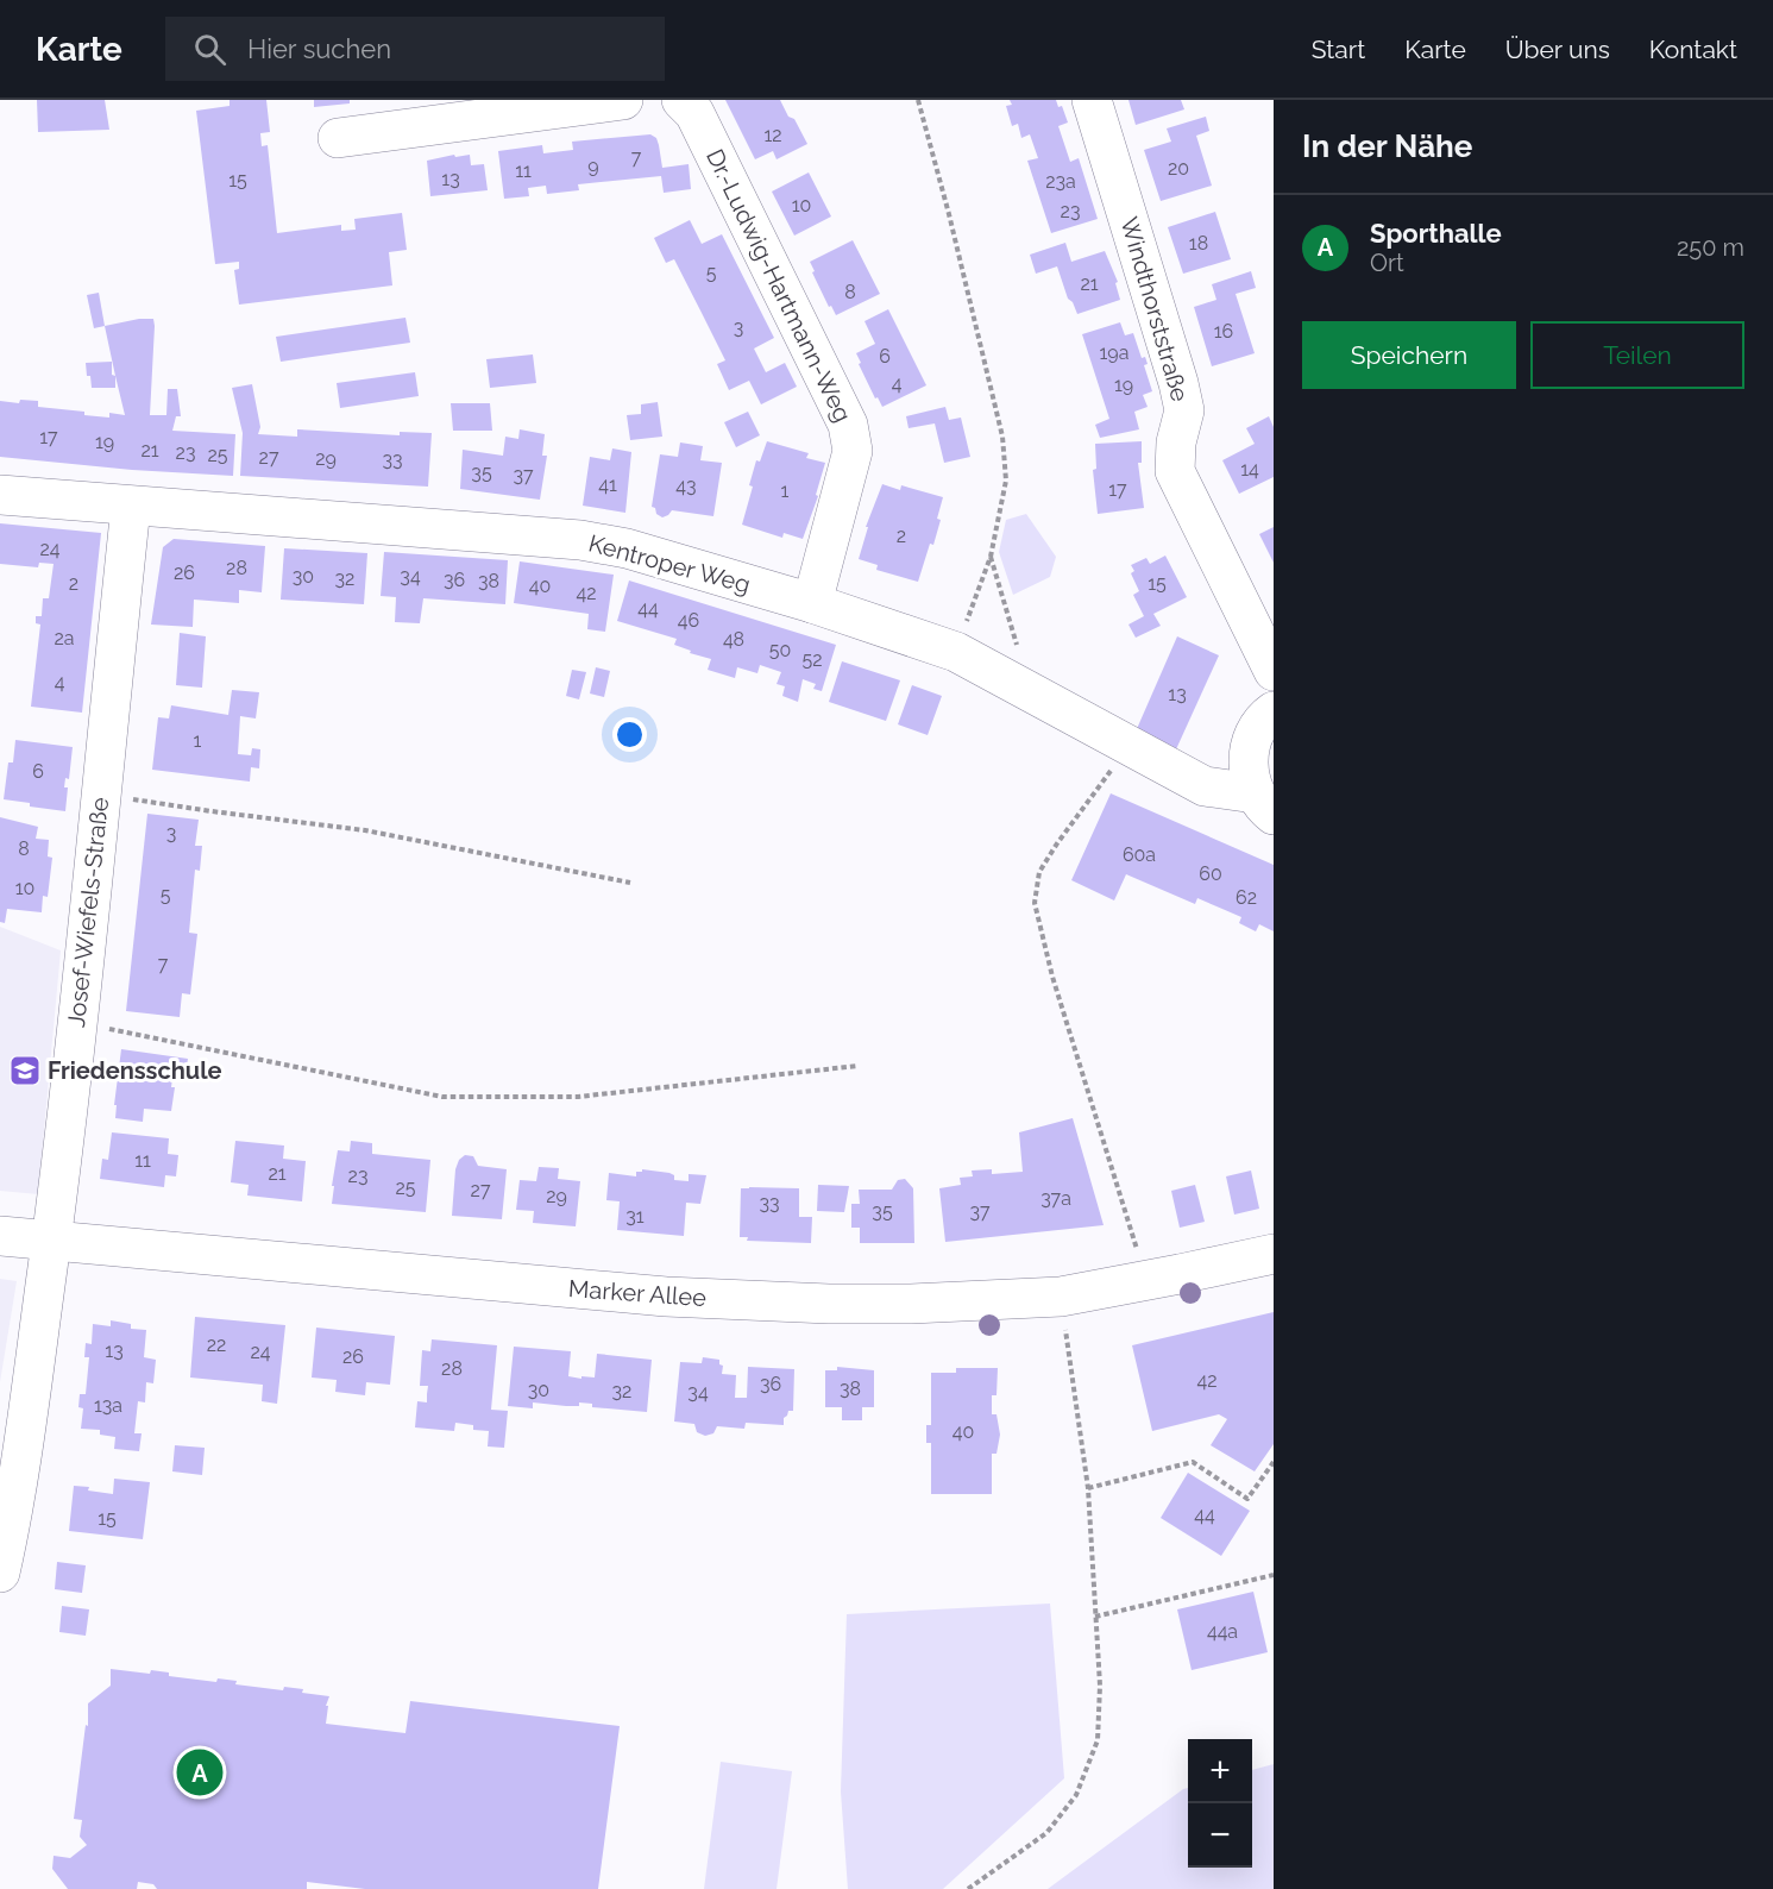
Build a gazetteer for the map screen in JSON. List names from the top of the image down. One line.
{"streets":{"street":["Dr.-Ludwig-Hartmann-Weg","Windthorststraße","Kentroper Weg","Josef-Wiefels-Straße","Marker Allee"]},"crossings":[["Dr.-Ludwig-Hartmann-Weg","Kentroper Weg"],["Kentroper Weg","Josef-Wiefels-Straße"],["Josef-Wiefels-Straße","Marker Allee"]],"places":{"school or university":["Friedensschule"]},"house_numbers":["12","7","9","20","11","13","15","23a","10","23","18","5","21","8","3","16","19a","6","4","19","17","19","21","23","25","27","29","33","14","35","37","41","43","17","1","2","24","28","26","30","34","32","36","38","2","15","40","42","44","46","2a","48","50","52","4","13","1","6","3","8","60a","60","10","5","62","7","11","21","23","25","27","29","37a","33","35","37","31","22","13","24","26","28","42","36","38","30","32","34","13a","40","44","15","44a"],"page":{"header":"Karte","search":"Hier suchen","nav":["Start","Karte","Über uns","Kontakt"],"heading":"In der Nähe","list":[{"mark":"A","name":"Sporthalle","note":"Ort","value":"250 m"}],"buttons":["Speichern","Teilen"],"map_buttons":["+","−"],"pins":"A"}}
